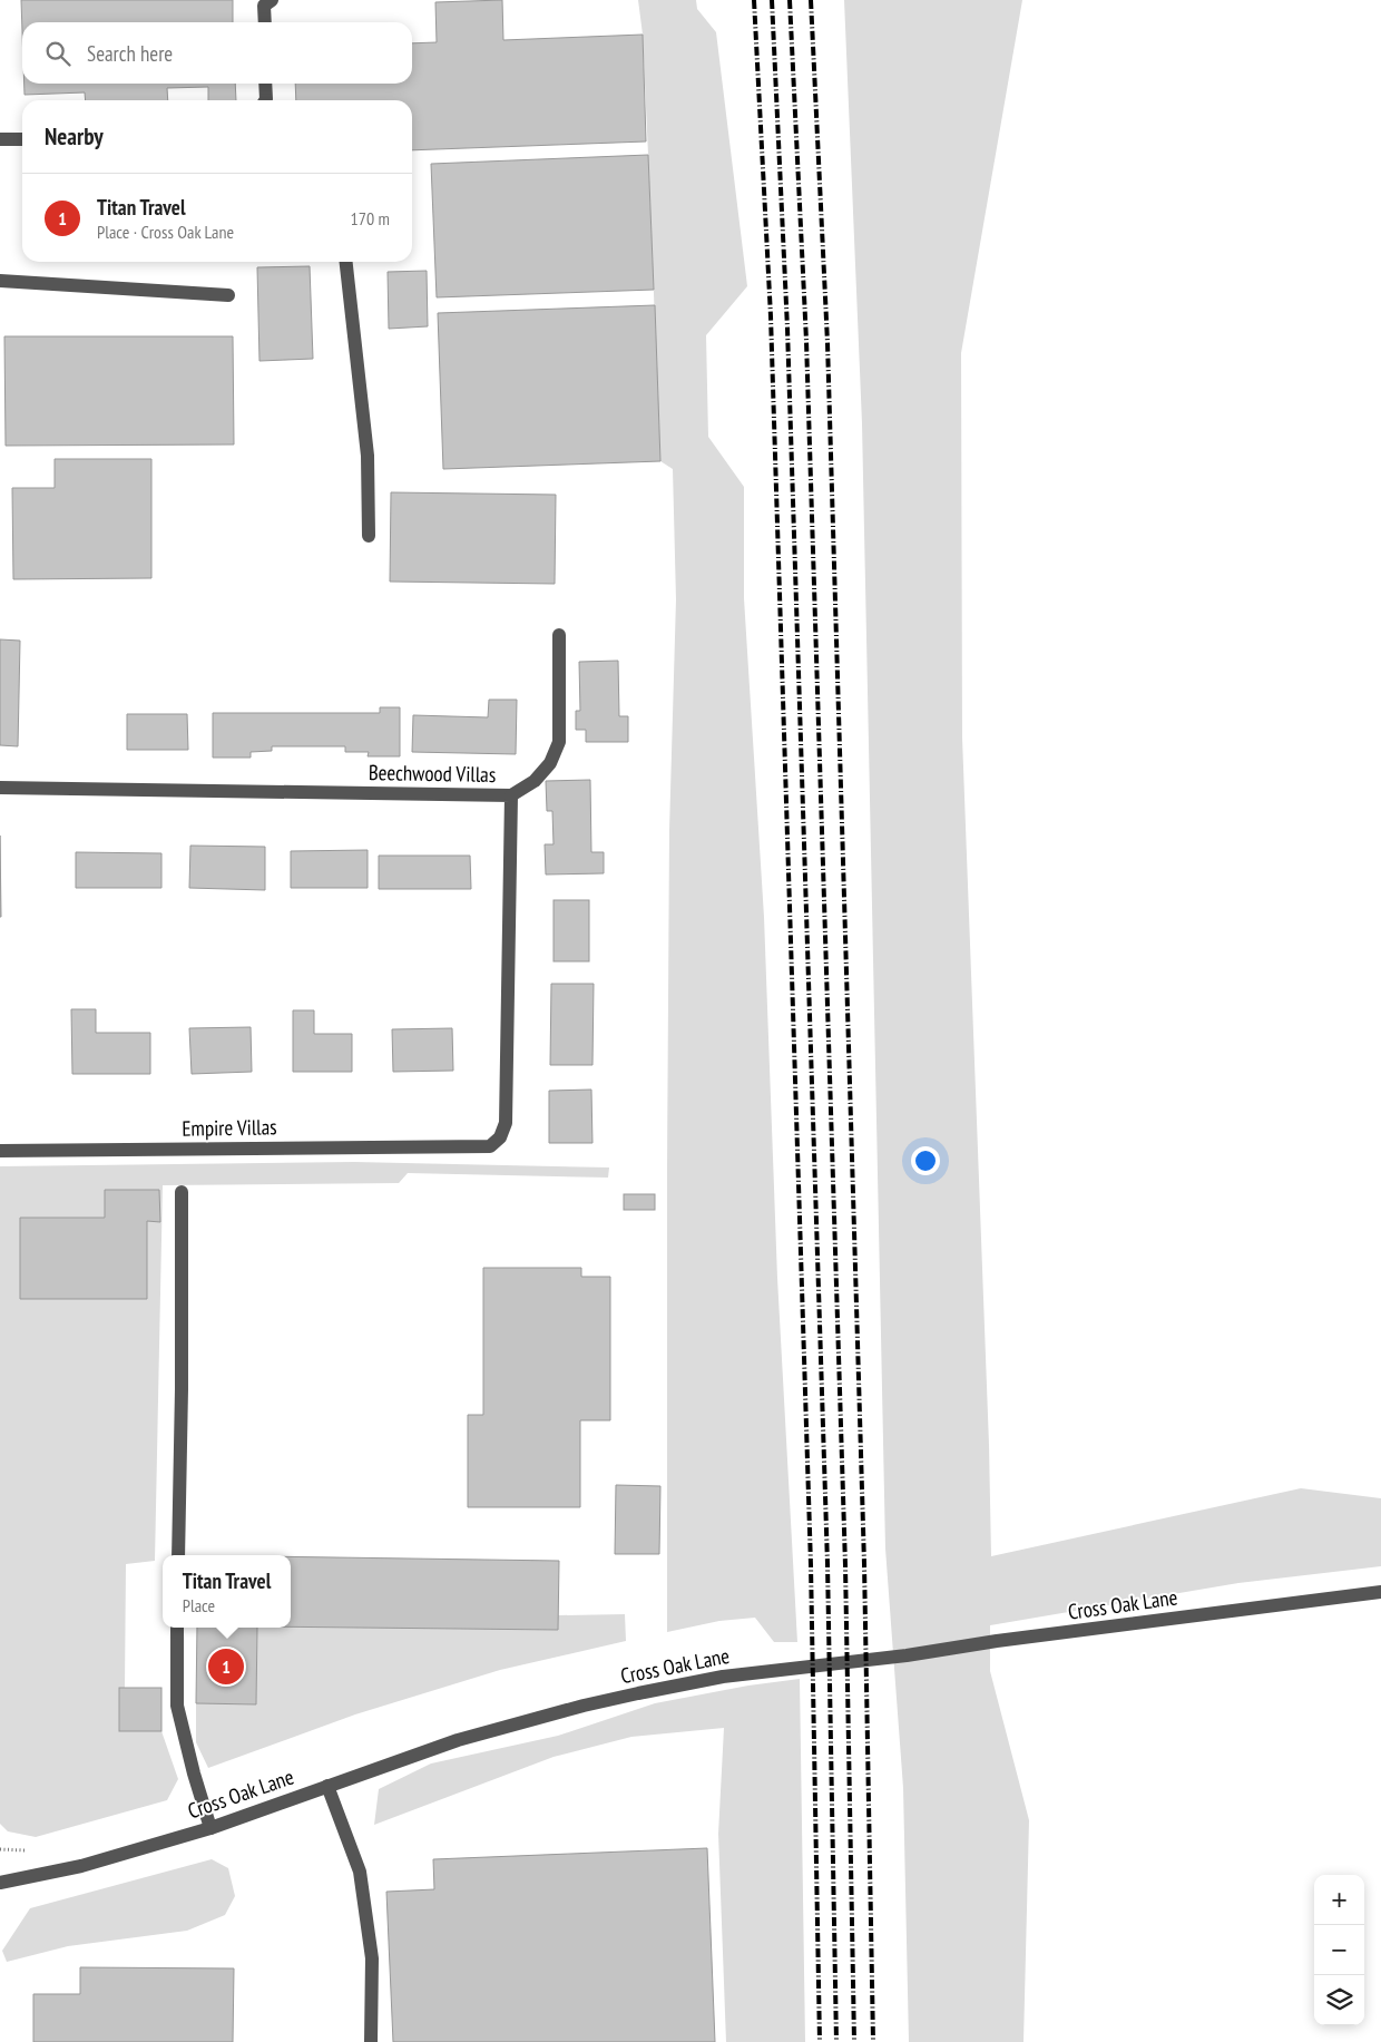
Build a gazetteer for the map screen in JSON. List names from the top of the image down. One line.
{"streets":{"street":["Beechwood Villas","Empire Villas","Cross Oak Lane"]},"crossings":[["Beechwood Villas","Empire Villas"]],"page":{"search":"Search here","heading":"Nearby","list":[{"mark":"1","name":"Titan Travel","note":"Place · Cross Oak Lane","value":"170 m"}],"popup":["Titan Travel","Place"],"pins":"1","map_buttons":["+","−"]}}
